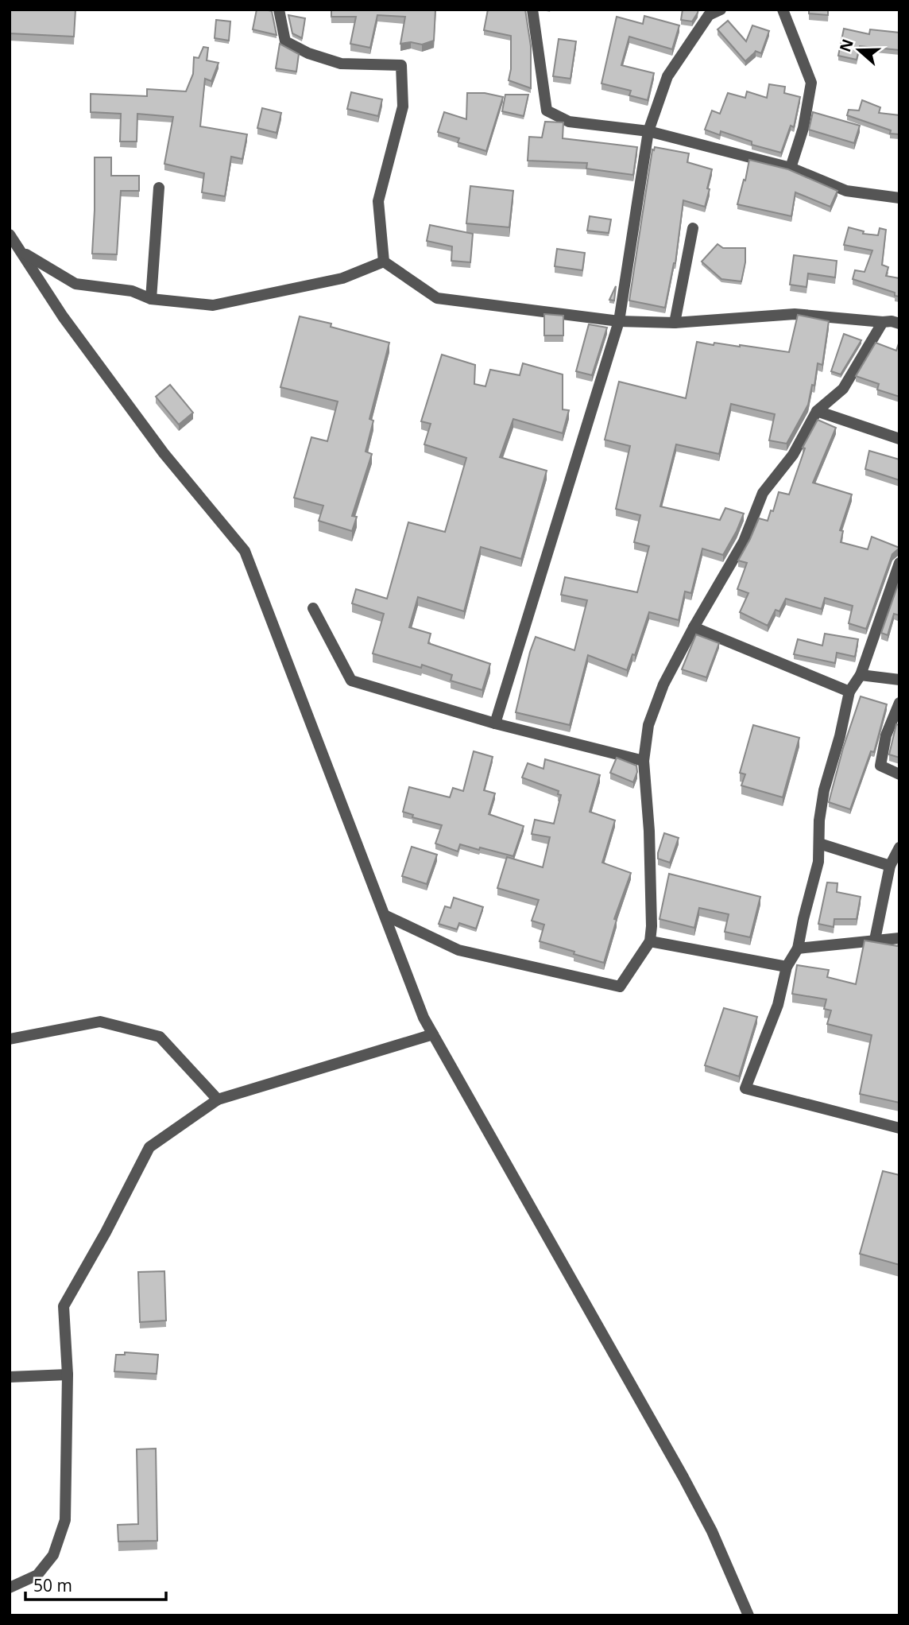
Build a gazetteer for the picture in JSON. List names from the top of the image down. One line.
{"scale_bar":"50 m","north":"left"}
